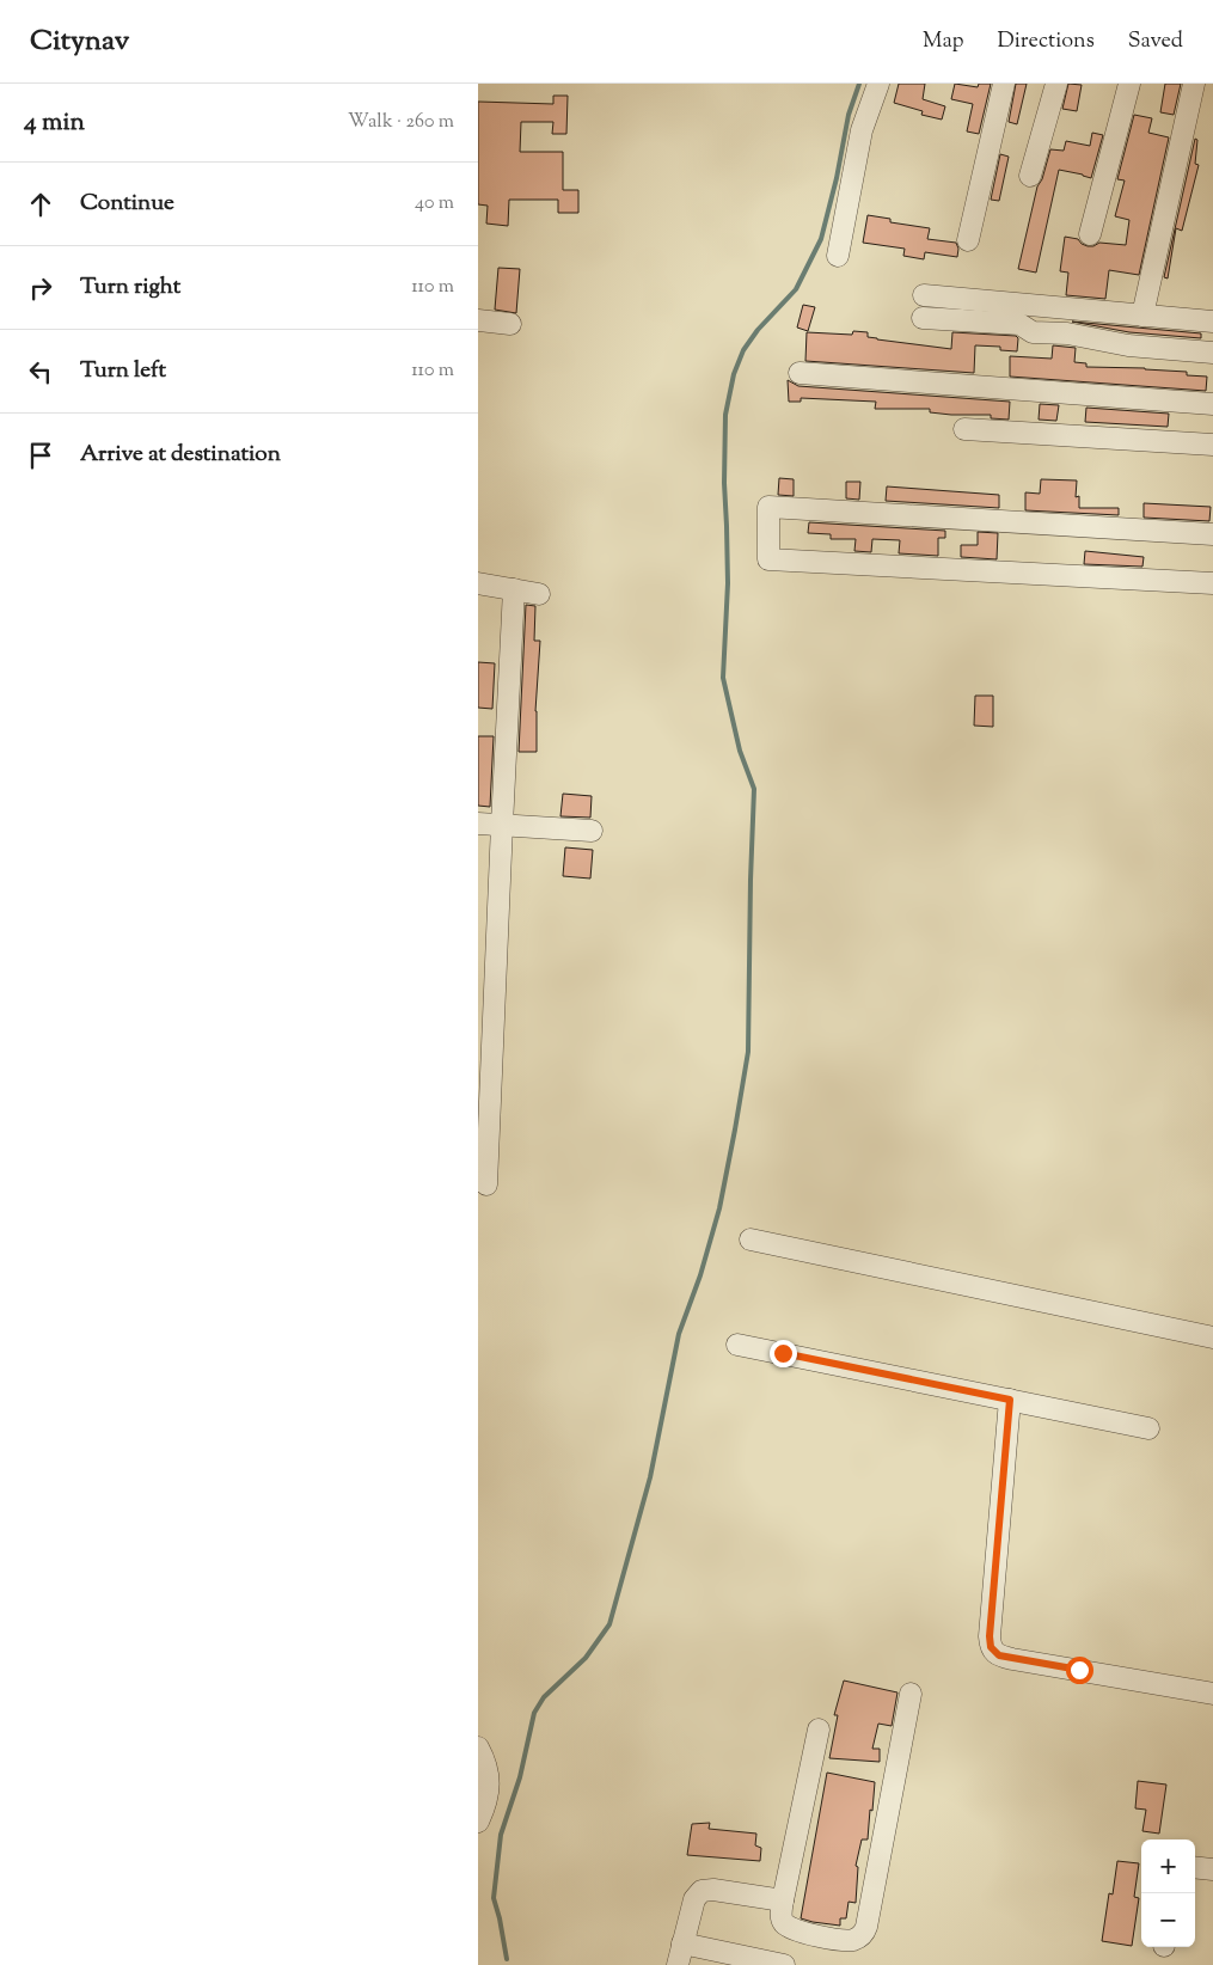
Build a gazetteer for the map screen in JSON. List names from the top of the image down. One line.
{"page":{"header":"Citynav","nav":["Map","Directions","Saved"],"heading":["4 min","Walk · 260 m"],"list":[["Continue","40 m"],["Turn right","110 m"],["Turn left","110 m"],"Arrive at destination"],"map_buttons":["+","−"]}}
